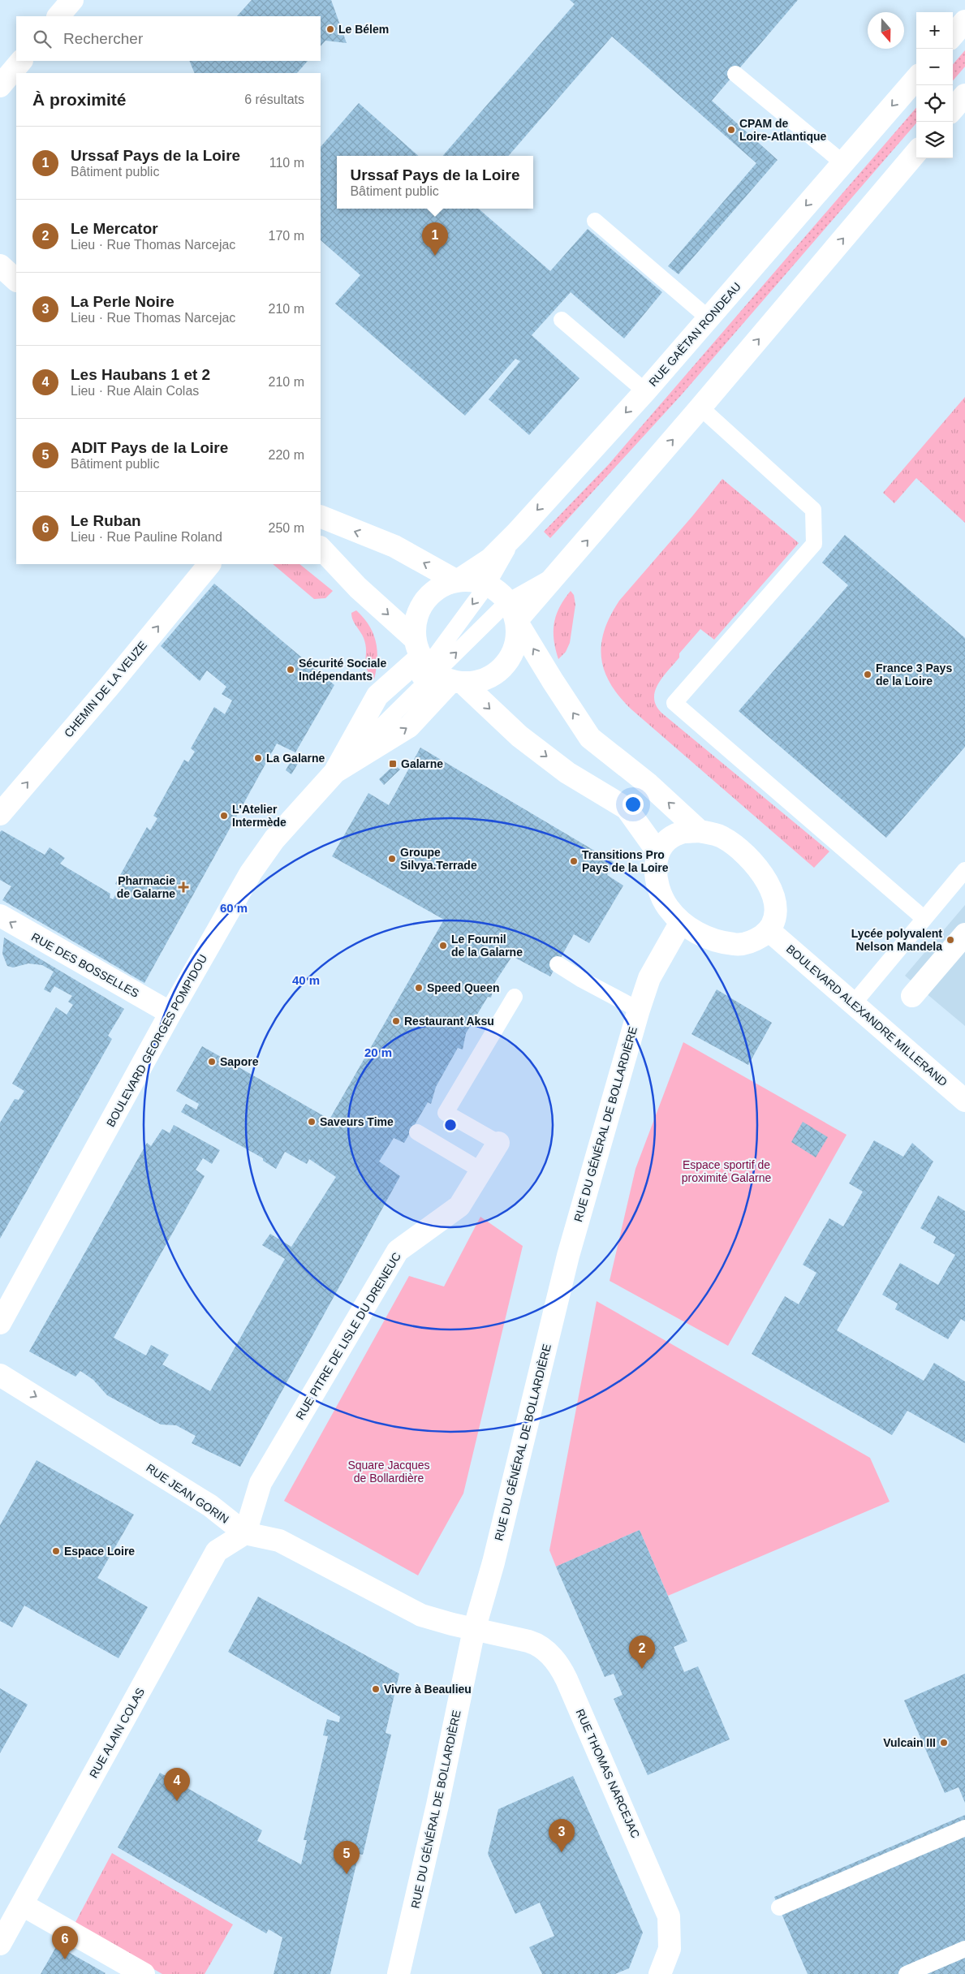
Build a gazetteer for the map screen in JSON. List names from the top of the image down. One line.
{"streets":{"street":["RUE GAËTAN RONDEAU","CHEMIN DE LA VEUZE","RUE DES BOSSELLES","BOULEVARD ALEXANDRE MILLERAND","BOULEVARD GEORGES POMPIDOU","RUE DU GÉNÉRAL DE BOLLARDIÈRE","RUE PITRE DE LISLE DU DRENEUC","RUE JEAN GORIN","RUE ALAIN COLAS","RUE THOMAS NARCEJAC"]},"crossings":[["RUE DES BOSSELLES","BOULEVARD GEORGES POMPIDOU"],["BOULEVARD ALEXANDRE MILLERAND","RUE DU GÉNÉRAL DE BOLLARDIÈRE"],["RUE DU GÉNÉRAL DE BOLLARDIÈRE","RUE JEAN GORIN"],["RUE DU GÉNÉRAL DE BOLLARDIÈRE","RUE THOMAS NARCEJAC"],["RUE PITRE DE LISLE DU DRENEUC","RUE JEAN GORIN"],["RUE PITRE DE LISLE DU DRENEUC","RUE ALAIN COLAS"],["RUE JEAN GORIN","RUE ALAIN COLAS"],["RUE JEAN GORIN","RUE THOMAS NARCEJAC"]],"one_way":["CHEMIN DE LA VEUZE","RUE DES BOSSELLES","RUE JEAN GORIN"],"parks":["Espace sportif de proximité Galarne","Square Jacques de Bollardière"],"places":{"other":["Le Bélem","CPAM de Loire-Atlantique","Sécurité Sociale Indépendants","France 3 Pays de la Loire","La Galarne","L'Atelier Intermède","Groupe Silvya.Terrade","Transitions Pro Pays de la Loire","Lycée polyvalent Nelson Mandela","Le Fournil de la Galarne","Speed Queen","Restaurant Aksu","Sapore","Saveurs Time","Espace Loire","Vivre à Beaulieu","Vulcain III"],"transit":["Galarne"],"health":["Pharmacie de Galarne"]},"north":"bottom","page":{"map_buttons":["+","−"],"search":"Rechercher","heading":["À proximité","6 résultats"],"list":[{"mark":"1","name":"Urssaf Pays de la Loire","note":"Bâtiment public","value":"110 m"},{"mark":"2","name":"Le Mercator","note":"Lieu · Rue Thomas Narcejac","value":"170 m"},{"mark":"3","name":"La Perle Noire","note":"Lieu · Rue Thomas Narcejac","value":"210 m"},{"mark":"4","name":"Les Haubans 1 et 2","note":"Lieu · Rue Alain Colas","value":"210 m"},{"mark":"5","name":"ADIT Pays de la Loire","note":"Bâtiment public","value":"220 m"},{"mark":"6","name":"Le Ruban","note":"Lieu · Rue Pauline Roland","value":"250 m"}],"popup":["Urssaf Pays de la Loire","Bâtiment public"],"pins":["1","2","4","3","5","6"]},"rings":["60 m","40 m","20 m"]}
